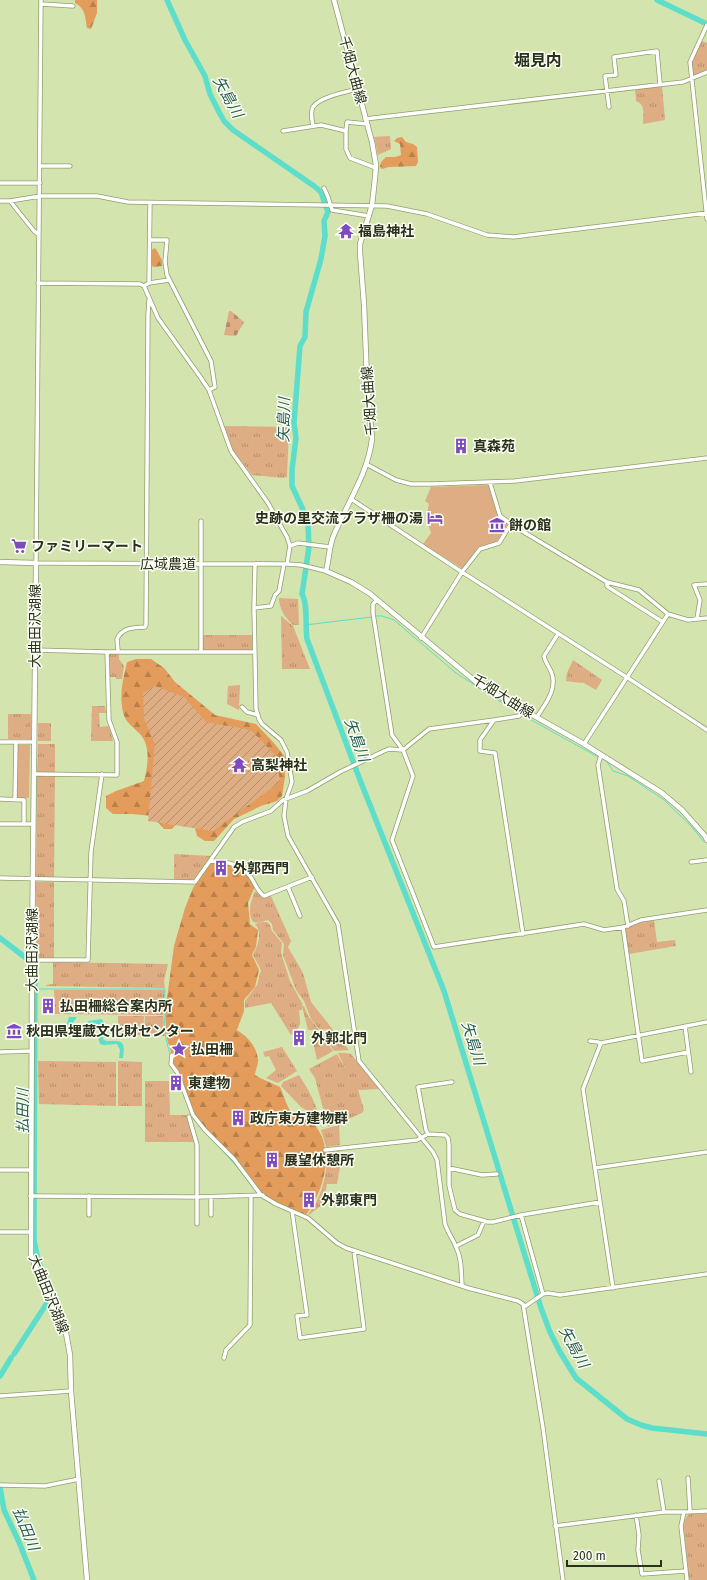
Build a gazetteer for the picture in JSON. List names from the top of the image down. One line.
{"streets":{"main road":["千畑大曲線","大曲田沢湖線"],"street":["広域農道"]},"crossings":[["千畑大曲線","広域農道"],["広域農道","大曲田沢湖線"]],"districts":["堀見内"],"water":["矢島川","払田川"],"places":{"temple":["福島神社","高梨神社"],"building":["真森苑","外郭西門","払田柵総合案内所","外郭北門","東建物","政庁東方建物群","展望休憩所","外郭東門"],"hotel":["史跡の里交流プラザ柵の湯"],"museum":["餅の館","秋田県埋蔵文化財センター"],"supermarket":["ファミリーマート"],"place":["払田柵"]},"scale_bar":"200 m"}
